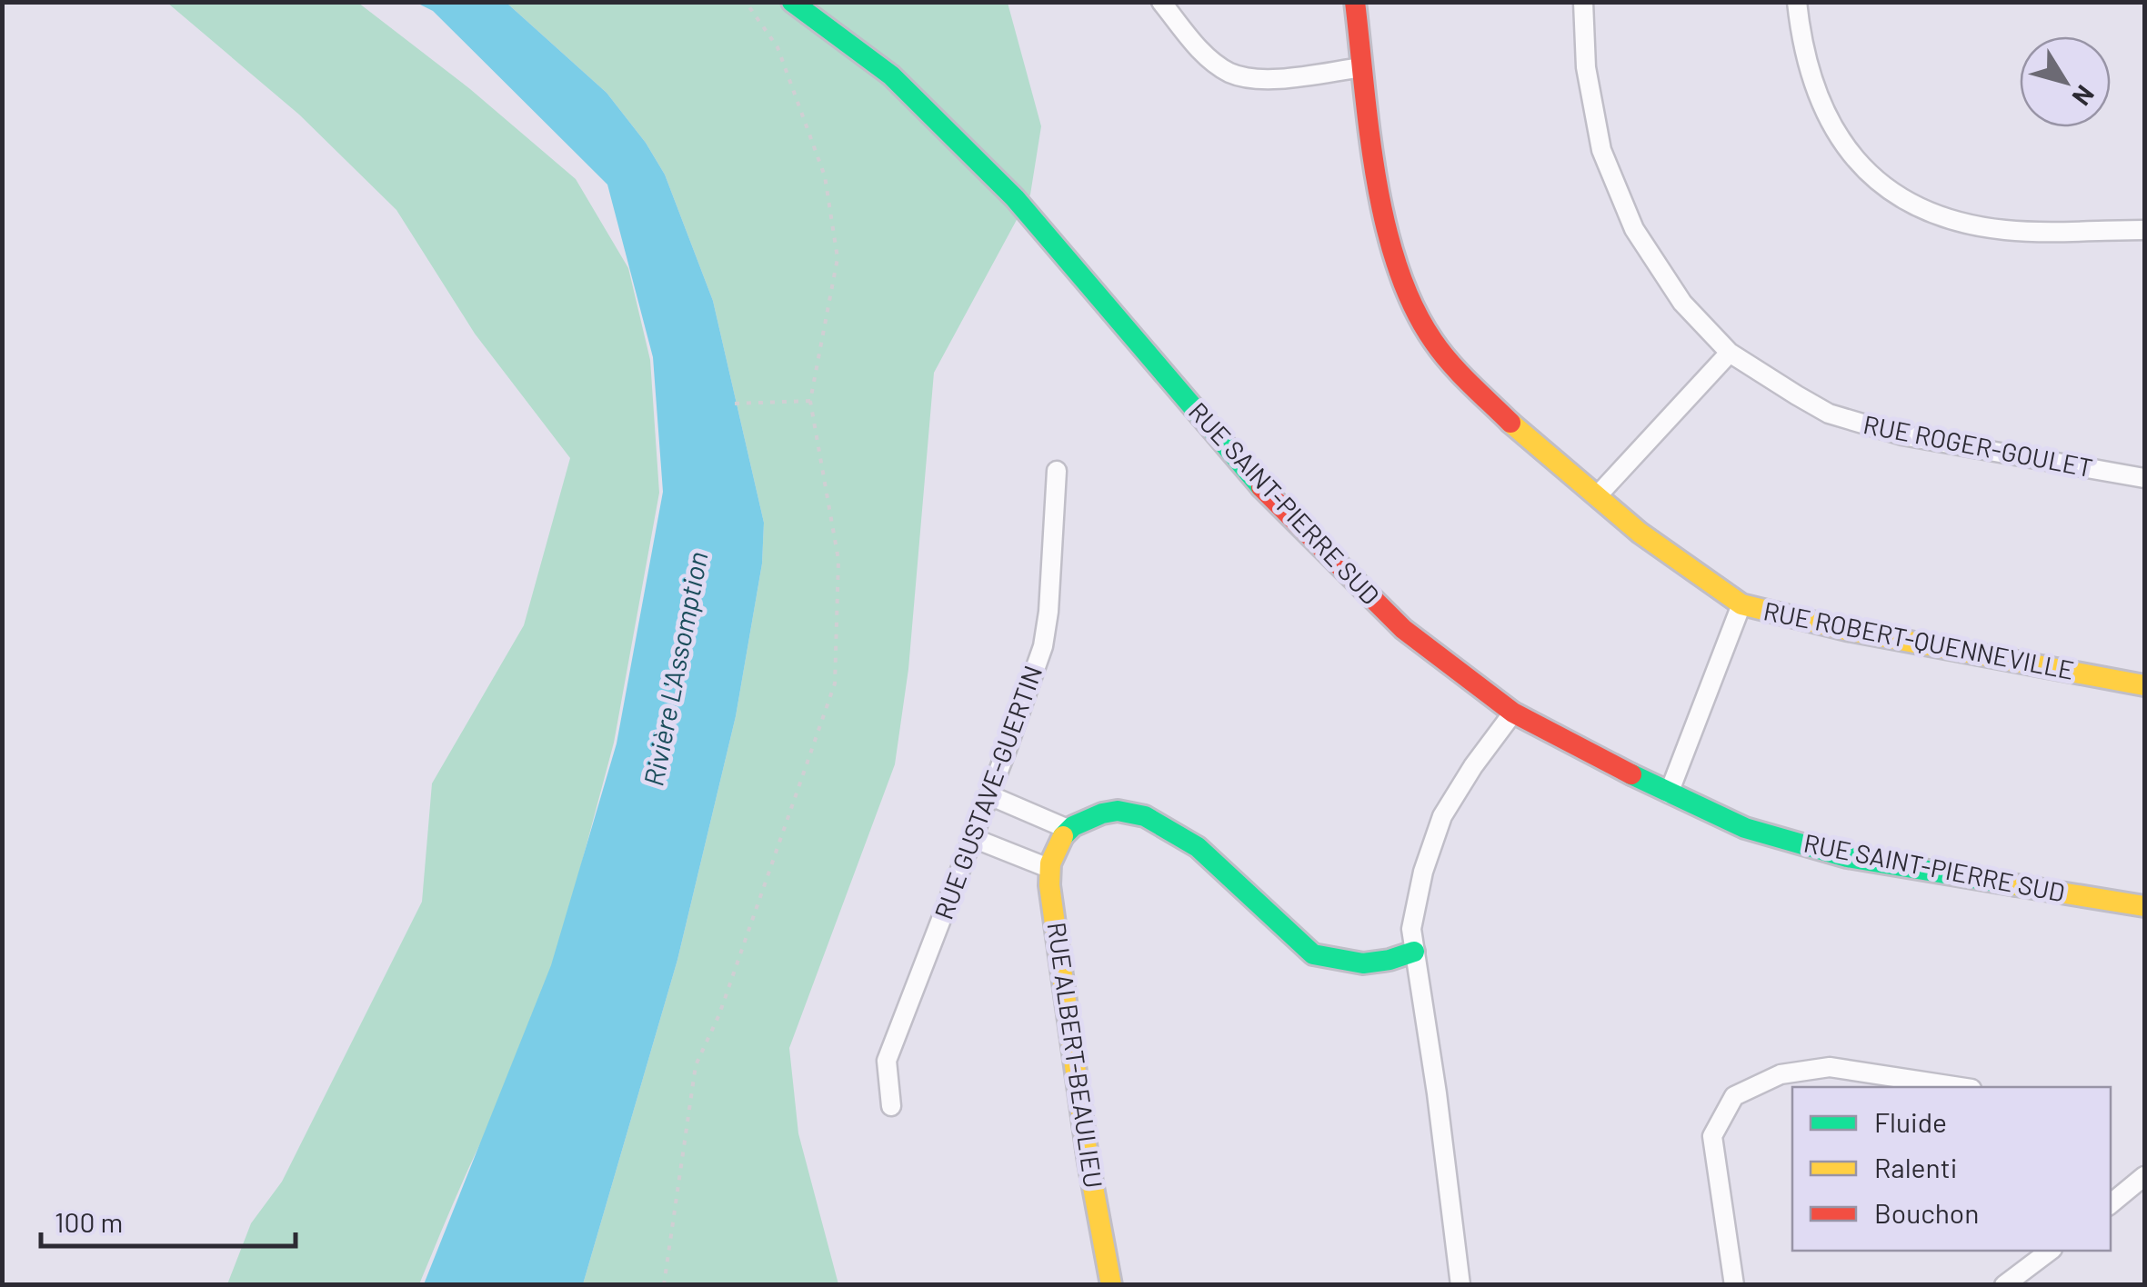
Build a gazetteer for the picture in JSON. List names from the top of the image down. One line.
{"streets":{"street":["RUE ROGER-GOULET","RUE SAINT-PIERRE SUD","RUE ROBERT-QUENNEVILLE","RUE GUSTAVE-GUERTIN","RUE ALBERT-BEAULIEU"]},"water":["Rivière L'Assomption"],"legend":["Fluide","Ralenti","Bouchon"],"scale_bar":"100 m","north":"bottom right"}
